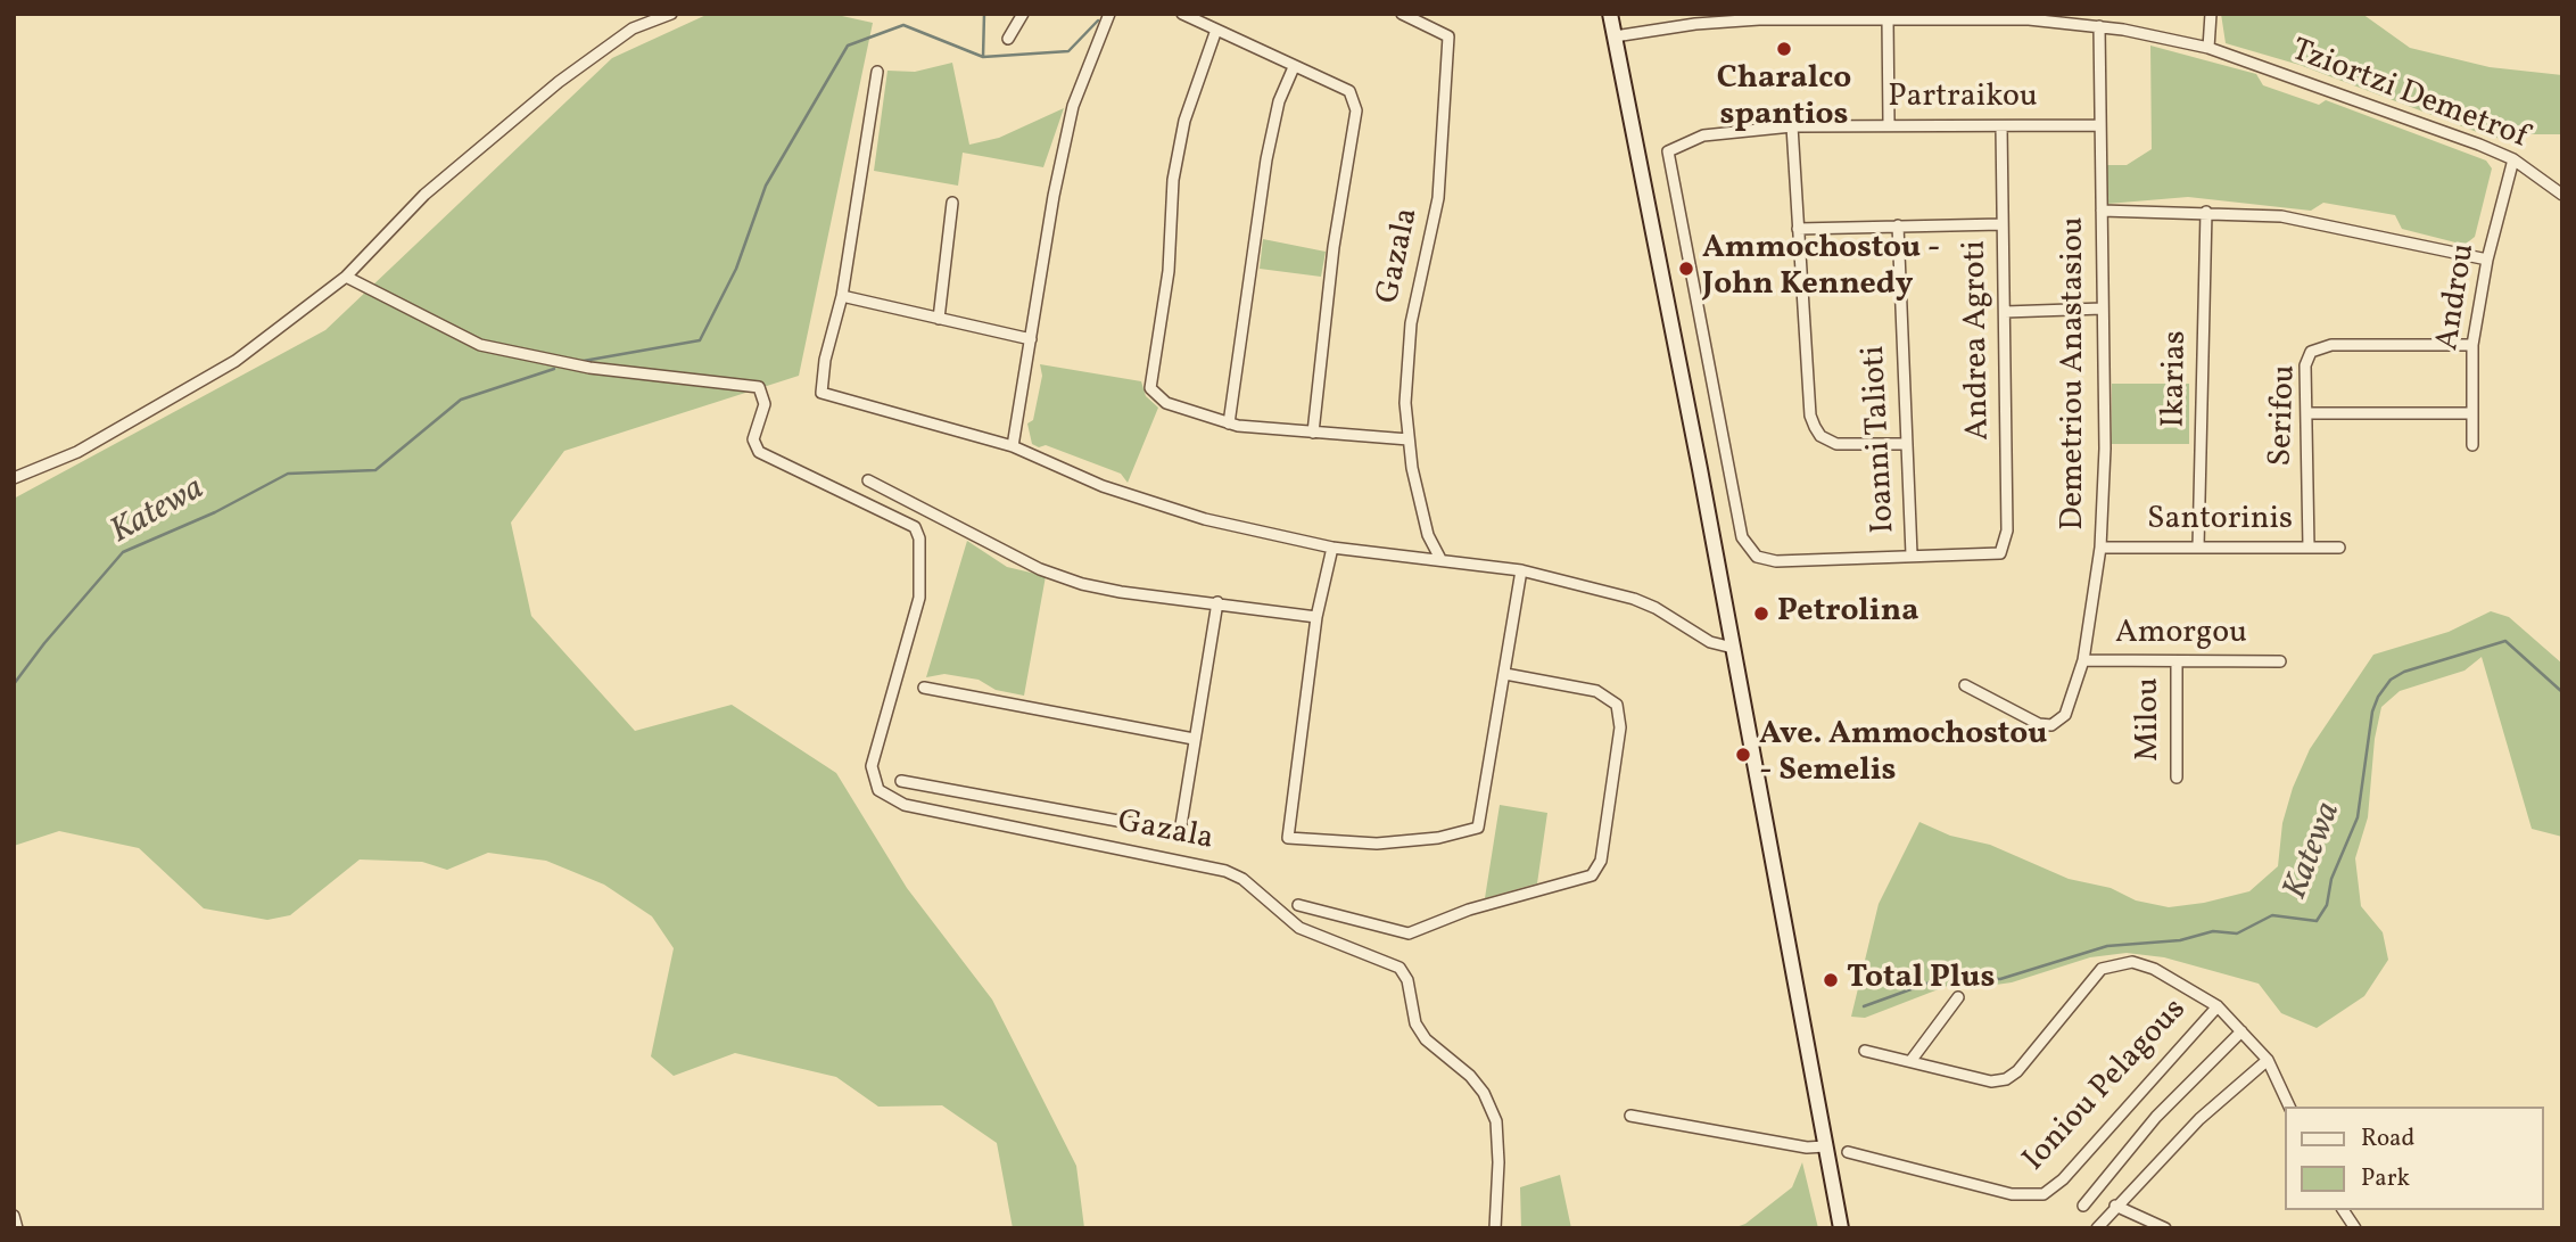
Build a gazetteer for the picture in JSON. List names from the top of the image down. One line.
{"streets":{"street":["Tziortzi Demetrof","Partraikou","Gazala","Androu","Andrea Agroti","Demetriou Anastasiou","Ikarias","Serifou","Ioanni Talioti","Santorinis","Amorgou","Milou","Ioniou Pelagous"]},"crossings":[["Tziortzi Demetrof","Androu"],["Tziortzi Demetrof","Demetriou Anastasiou"],["Partraikou","Andrea Agroti"],["Partraikou","Demetriou Anastasiou"],["Partraikou","Ioanni Talioti"],["Androu","Serifou"],["Andrea Agroti","Ioanni Talioti"],["Demetriou Anastasiou","Santorinis"],["Demetriou Anastasiou","Amorgou"],["Ikarias","Santorinis"],["Serifou","Santorinis"],["Amorgou","Milou"]],"water":["Katewa"],"places":["Charalco spantios","Ammochostou - John Kennedy","Petrolina","Ave. Ammochostou - Semelis","Total Plus"],"legend":["Road","Park"]}
